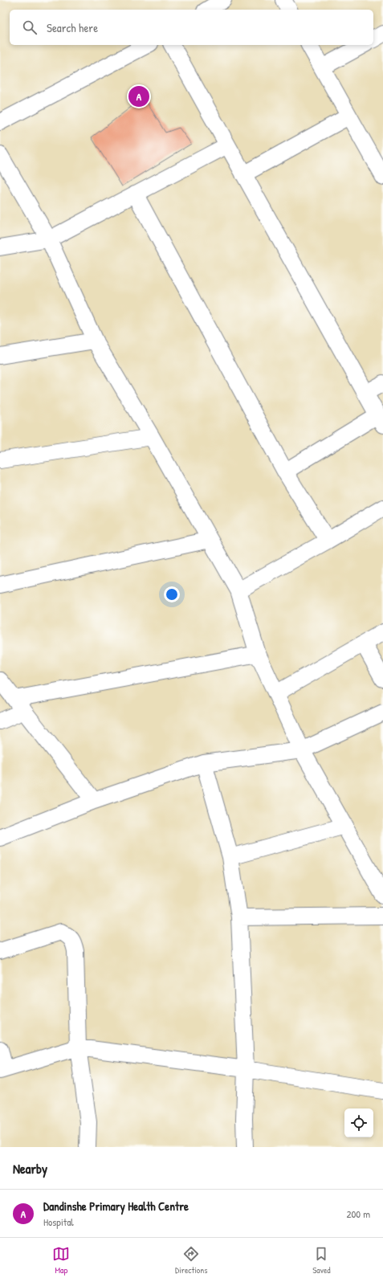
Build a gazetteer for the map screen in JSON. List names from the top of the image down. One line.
{"page":{"search":"Search here","pins":"A","heading":"Nearby","list":[{"mark":"A","name":"Dandinshe Primary Health Centre","note":"Hospital","value":"200 m"}],"nav":["Map","Directions","Saved"]}}
